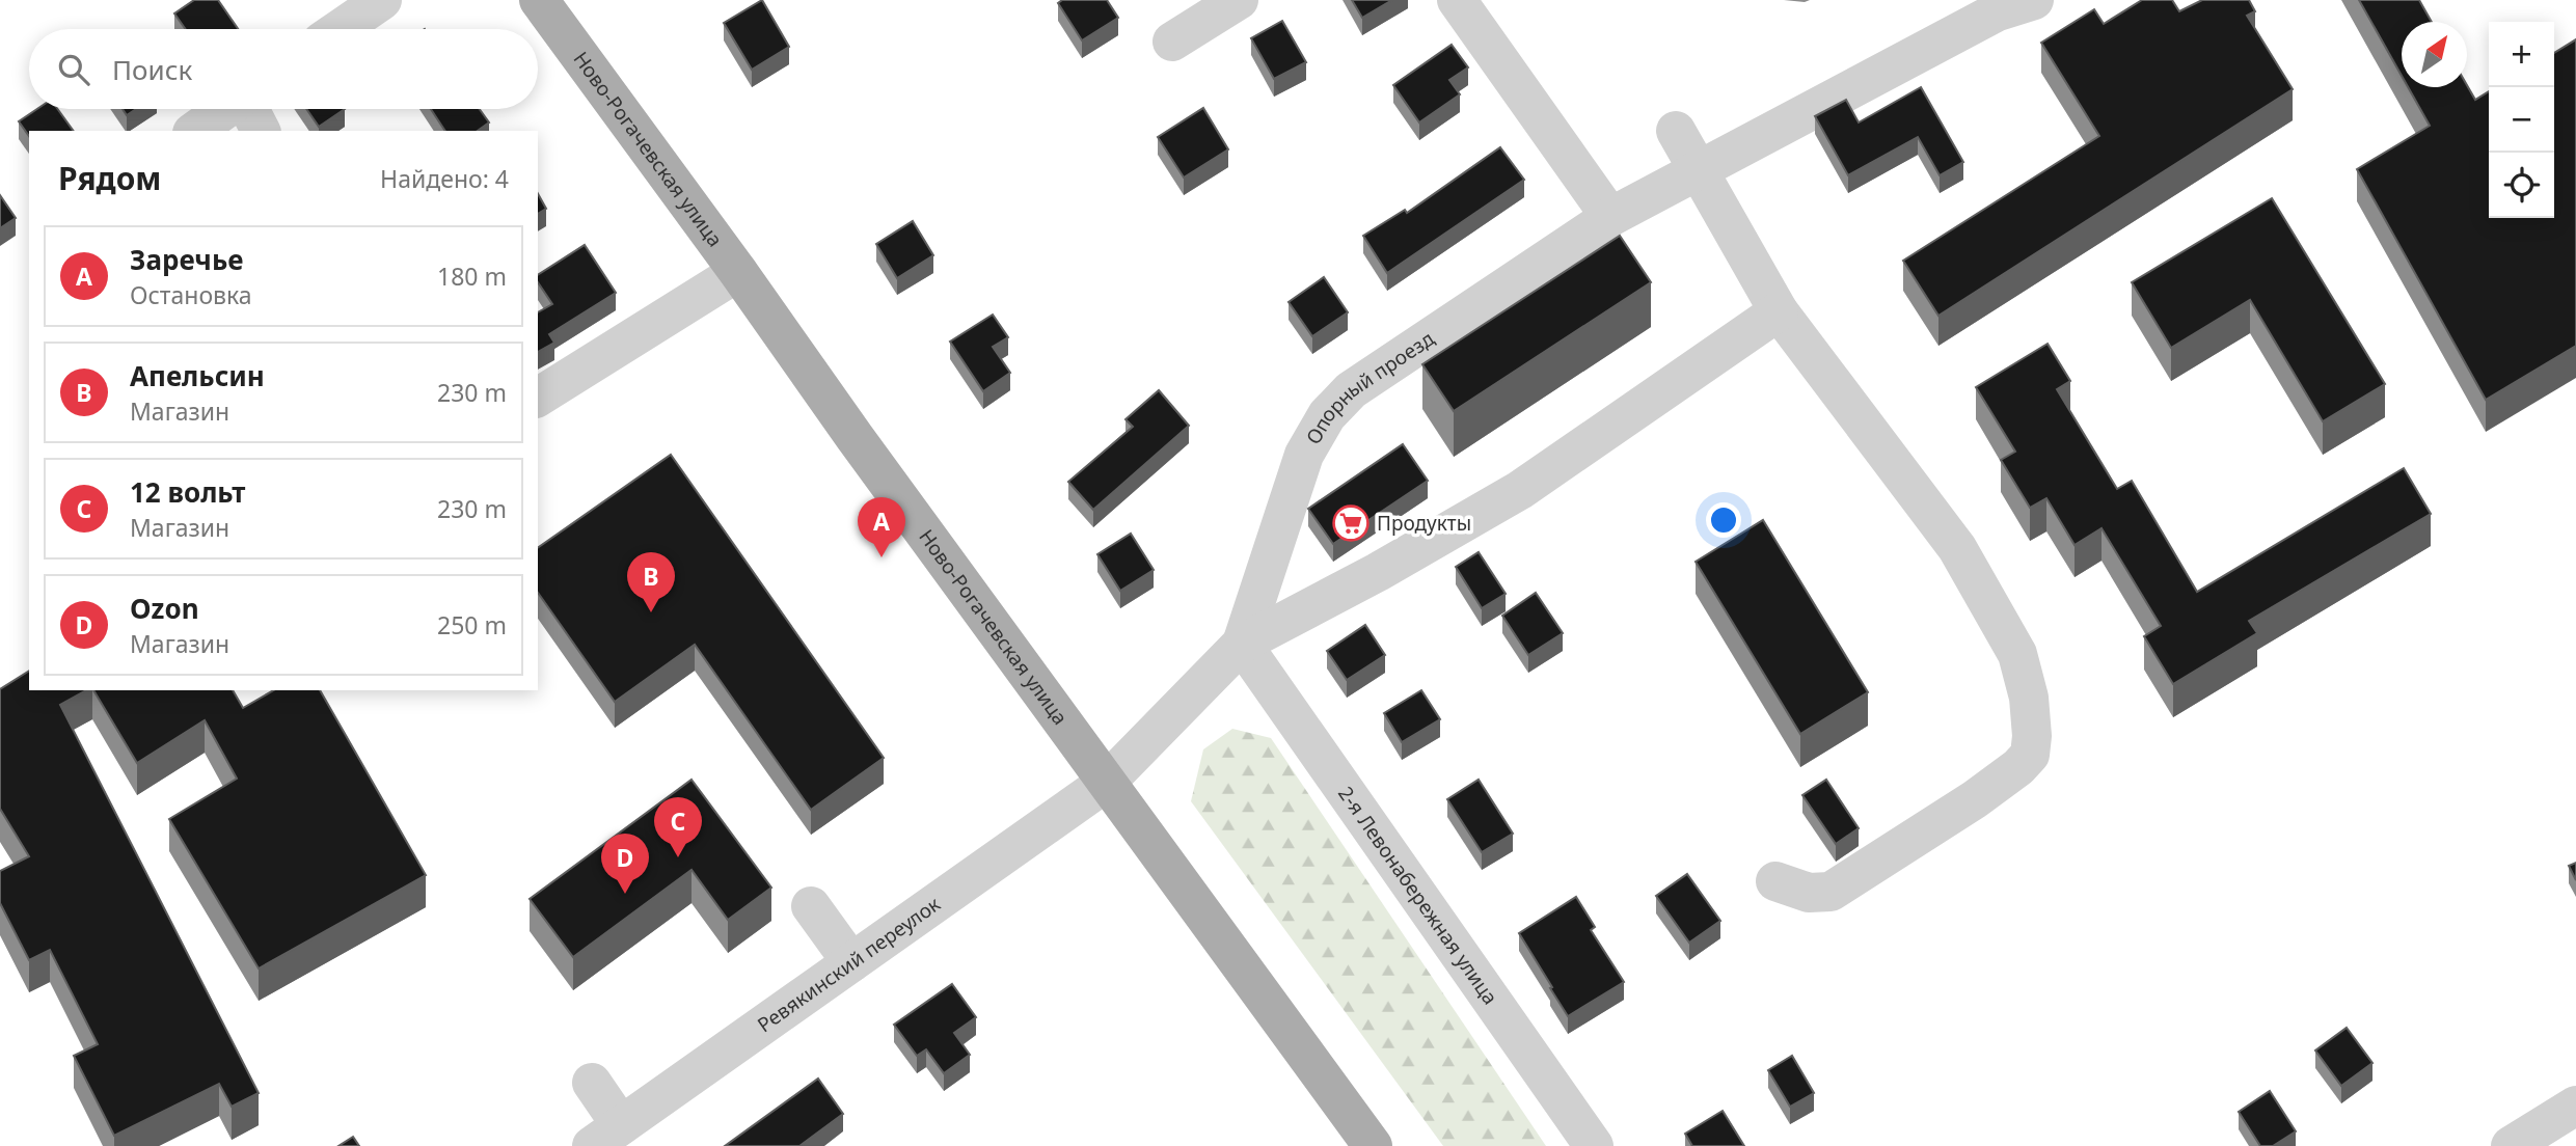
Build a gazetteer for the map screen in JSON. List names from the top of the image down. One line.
{"streets":{"main road":["Ново-Рогачевская улица"],"street":["Опорный проезд","2-я Левонабережная улица","Ревякинский переулок"]},"crossings":[["Ново-Рогачевская улица","Ревякинский переулок"],["Опорный проезд","2-я Левонабережная улица"],["Опорный проезд","Ревякинский переулок"],["2-я Левонабережная улица","Ревякинский переулок"]],"places":{"supermarket":["Продукты"]},"north":"top right","page":{"map_buttons":["+","−"],"search":"Поиск","heading":["Рядом","Найдено: 4"],"list":[{"mark":"A","name":"Заречье","note":"Остановка","value":"180 m"},{"mark":"B","name":"Апельсин","note":"Магазин","value":"230 m"},{"mark":"C","name":"12 вольт","note":"Магазин","value":"230 m"},{"mark":"D","name":"Ozon","note":"Магазин","value":"250 m"}],"pins":["A","B","C","D"]}}
